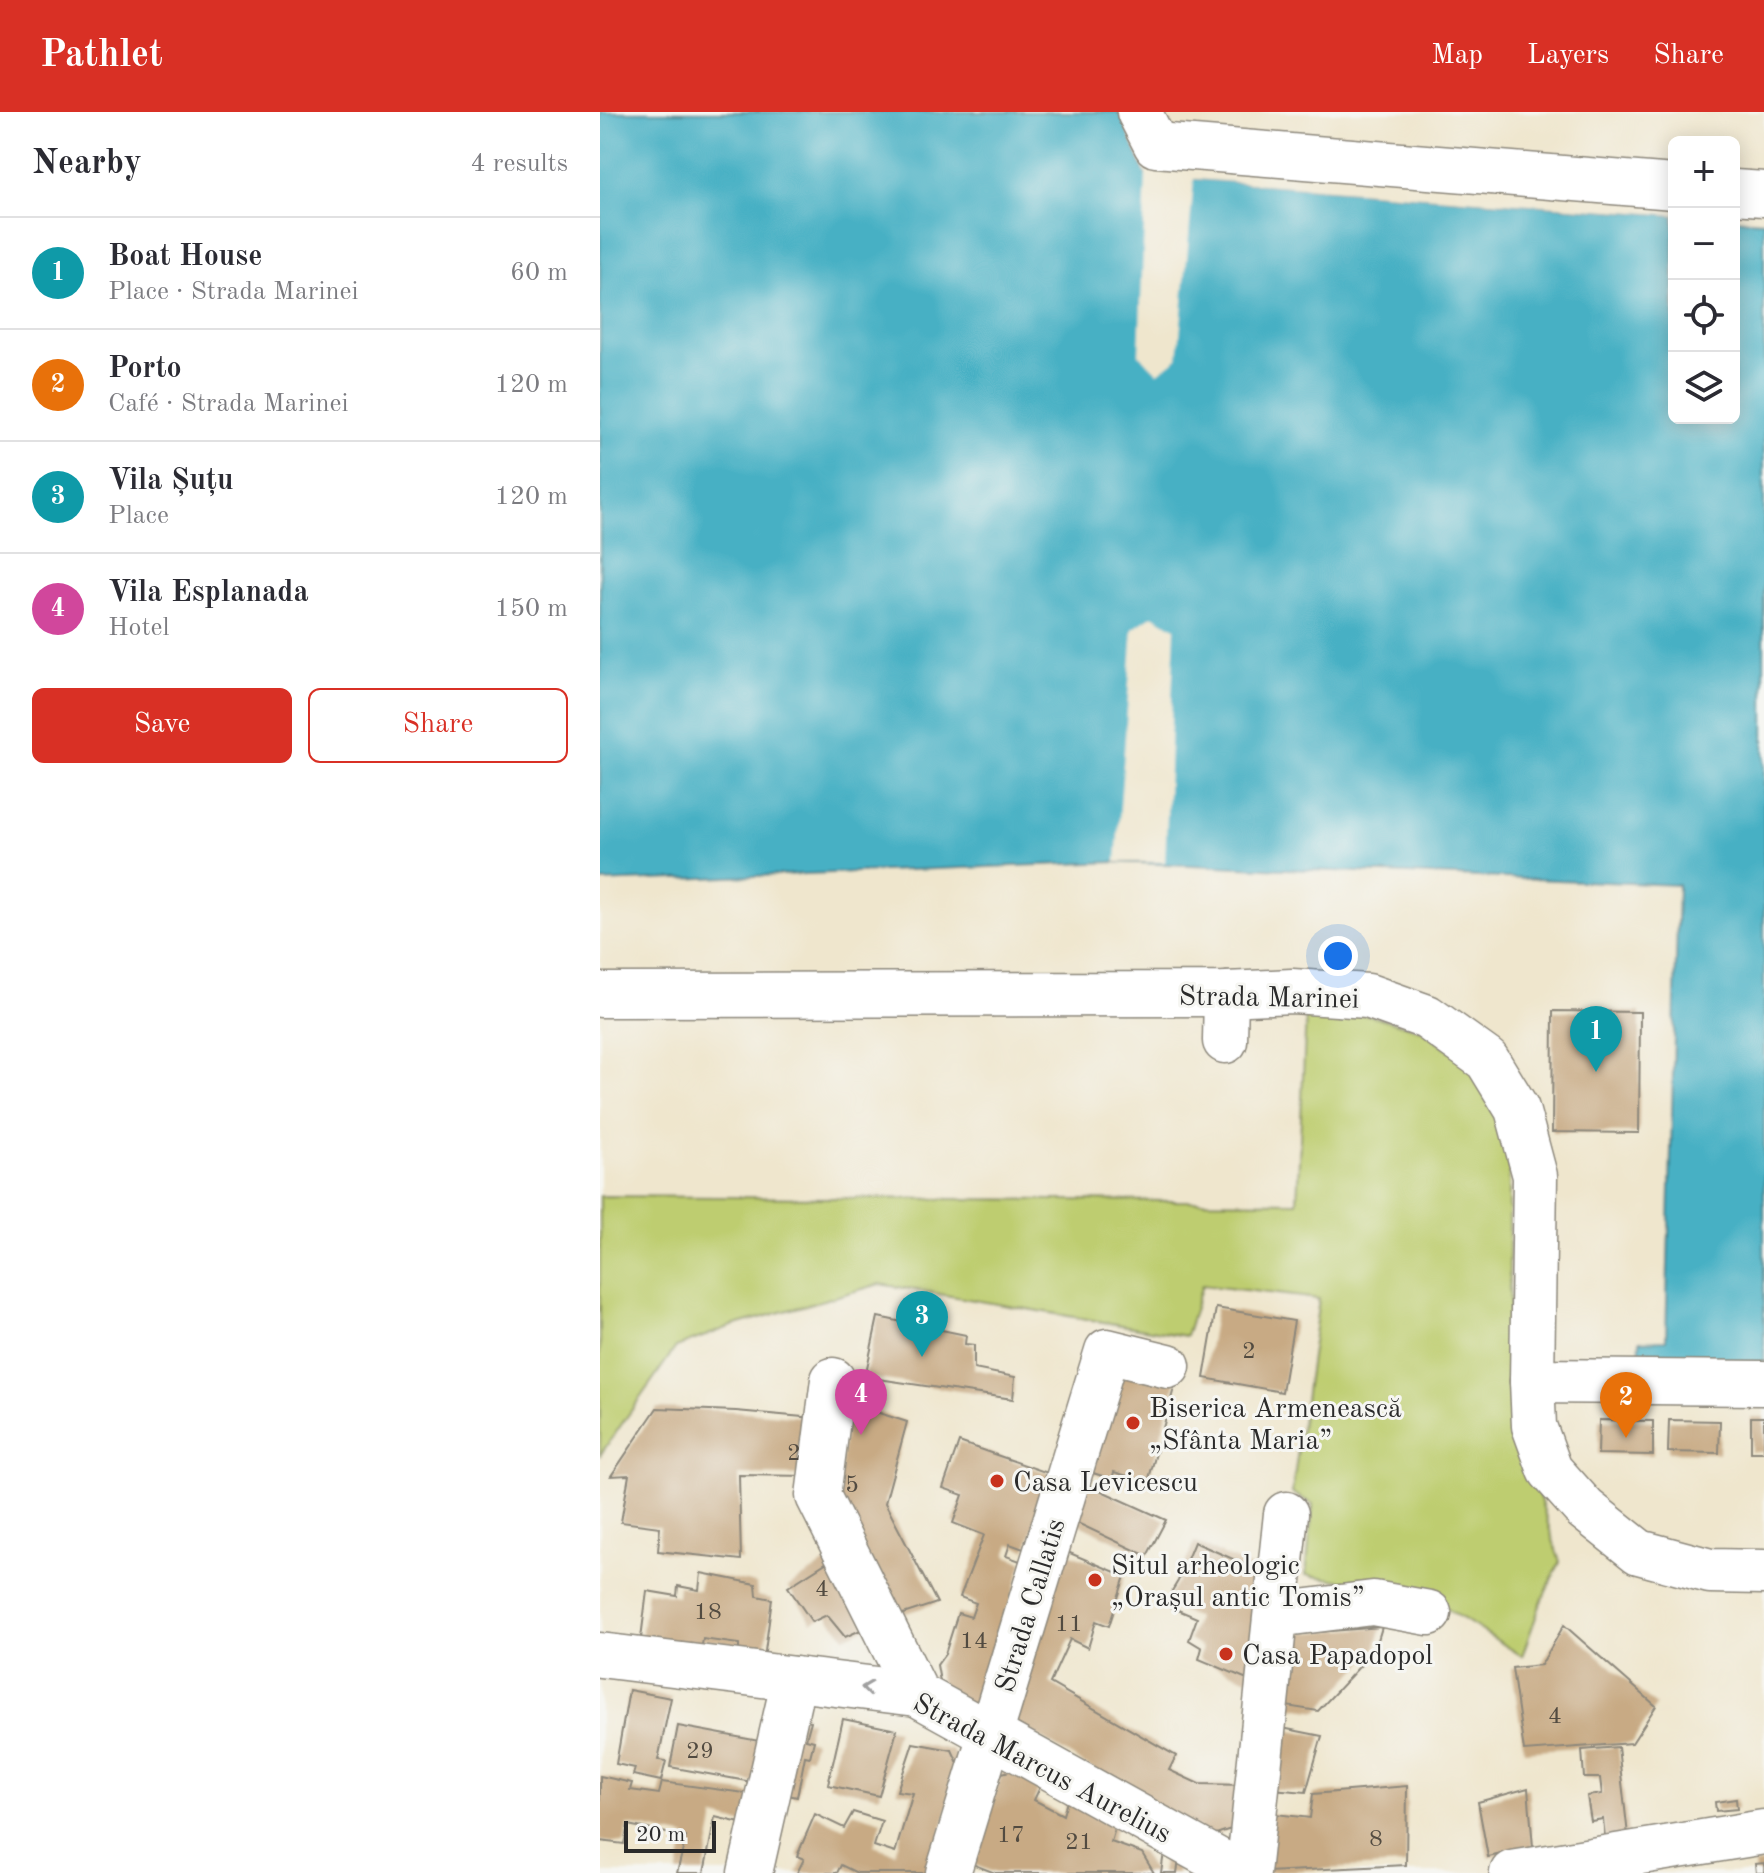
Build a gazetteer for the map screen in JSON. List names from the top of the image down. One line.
{"streets":{"street":["Strada Marinei","Strada Callatis","Strada Marcus Aurelius"]},"crossings":[["Strada Callatis","Strada Marcus Aurelius"]],"places":["Biserica Armenească „Sfânta Maria”","Casa Levicescu","Situl arheologic „Orașul antic Tomis”","Casa Papadopol"],"house_numbers":["2","2","5","4","18","11","14","4","29","17","8","21"],"scale_bar":"20 m","page":{"header":"Pathlet","nav":["Map","Layers","Share"],"heading":["Nearby","4 results"],"map_buttons":["+","−"],"list":[{"mark":"1","name":"Boat House","note":"Place · Strada Marinei","value":"60 m"},{"mark":"2","name":"Porto","note":"Café · Strada Marinei","value":"120 m"},{"mark":"3","name":"Vila Șuțu","note":"Place","value":"120 m"},{"mark":"4","name":"Vila Esplanada","note":"Hotel","value":"150 m"}],"buttons":["Save","Share"],"pins":["1","3","4","2"],"scale":"20 m"}}
